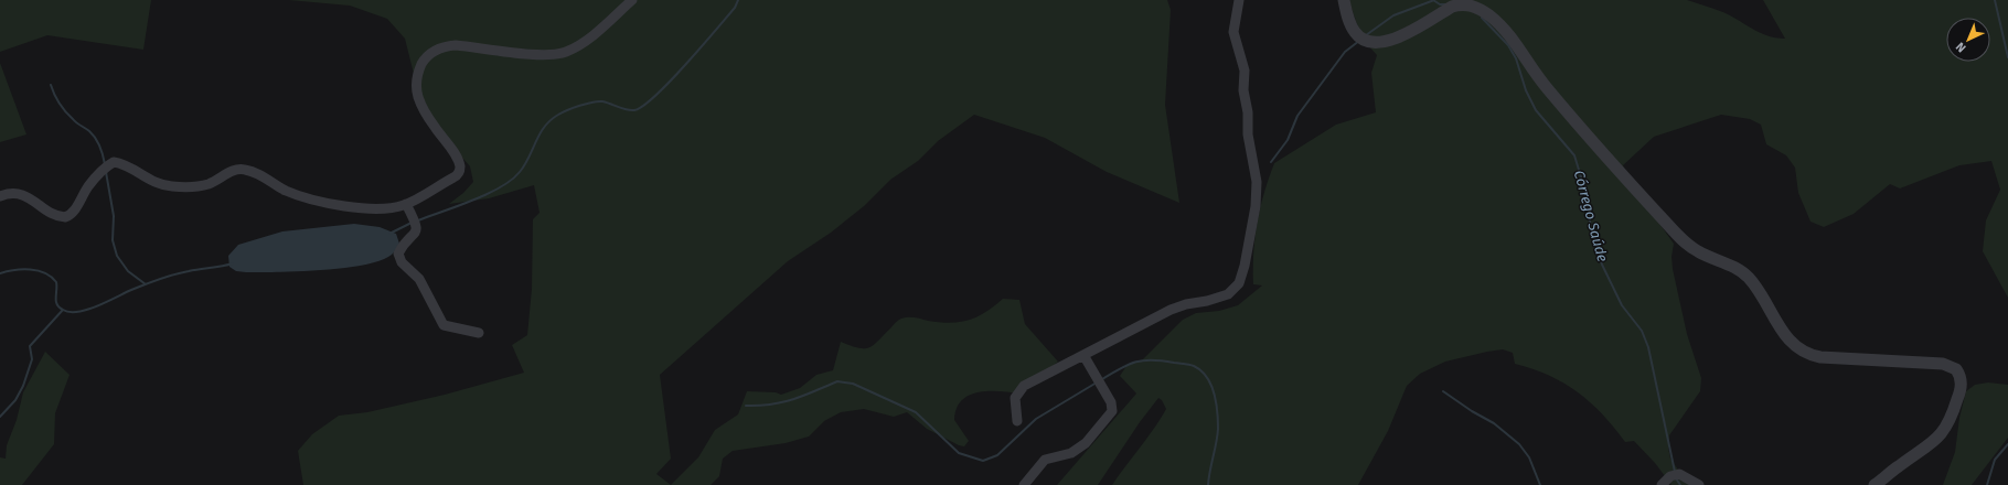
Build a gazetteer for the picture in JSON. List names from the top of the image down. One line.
{"water":["Córrego Saúde"],"north":"bottom left"}
